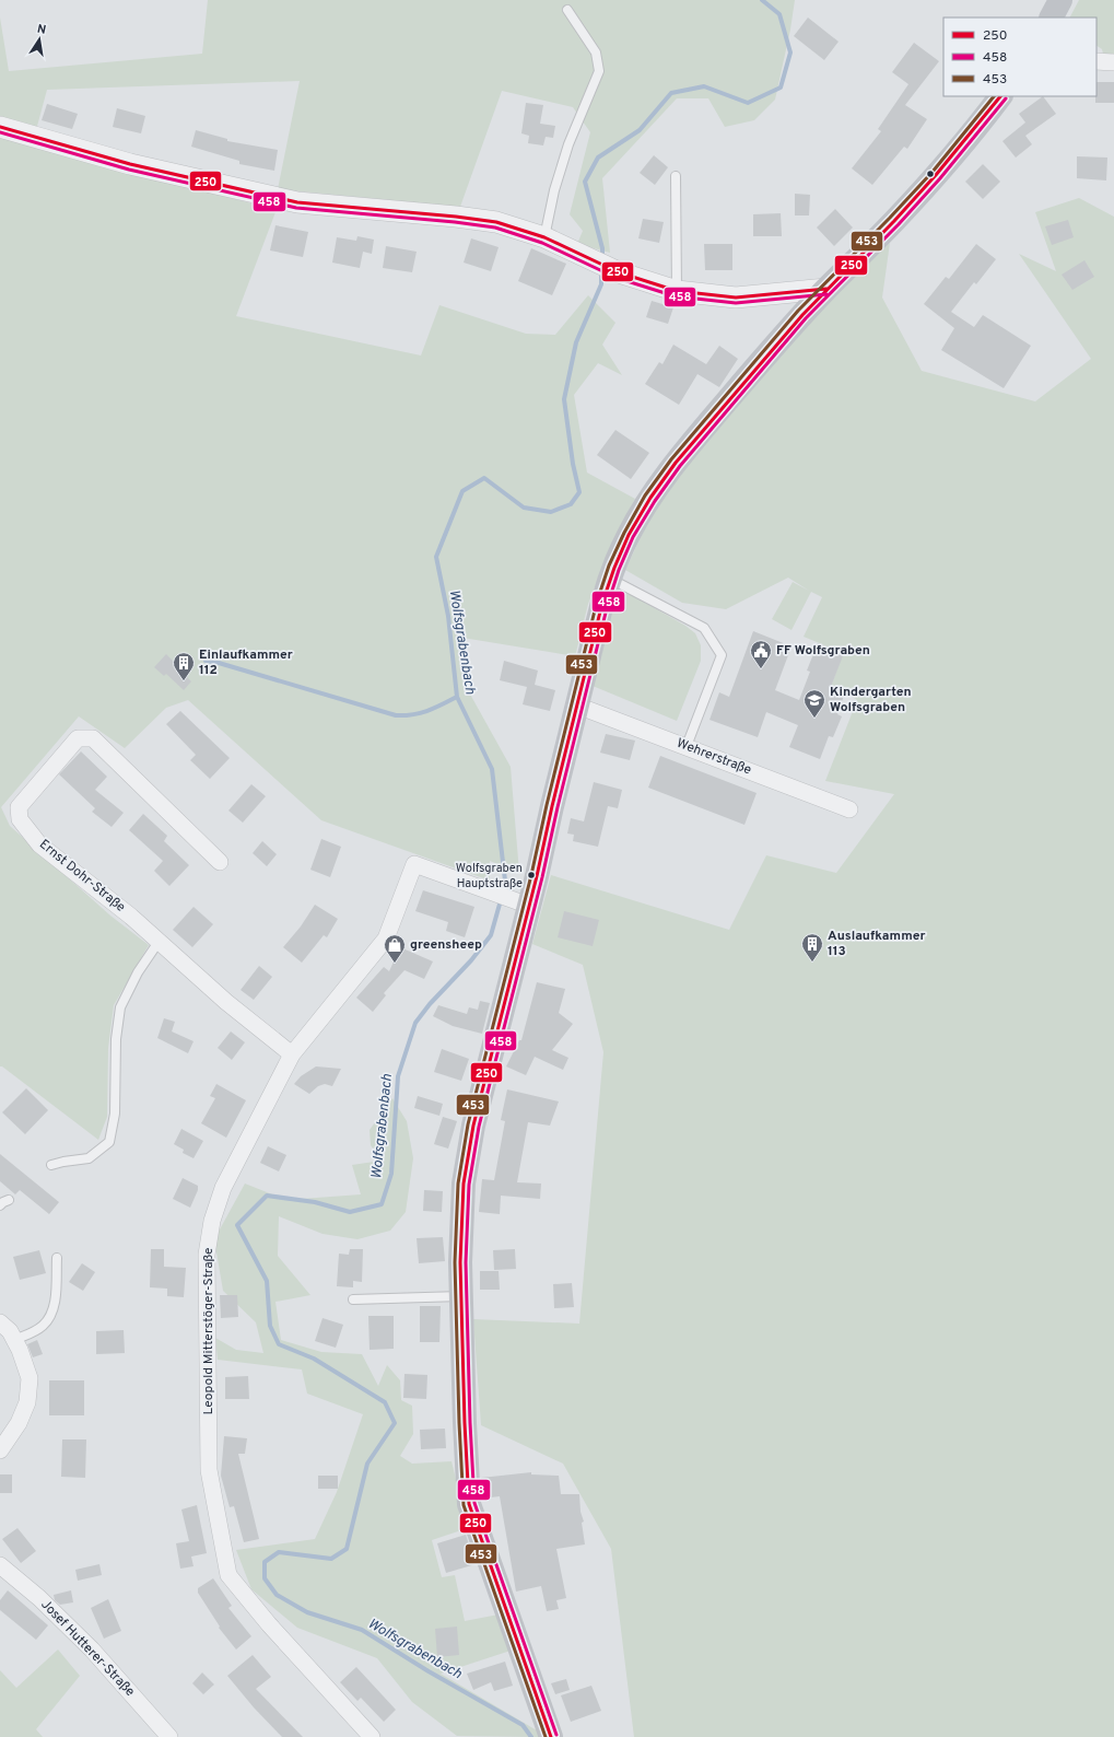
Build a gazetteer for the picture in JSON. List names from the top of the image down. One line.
{"streets":{"street":["Wehrerstraße","Ernst Dohr-Straße","Leopold Mitterstöger-Straße","Josef Hutterer-Straße"]},"crossings":[["Ernst Dohr-Straße","Leopold Mitterstöger-Straße"]],"water":["Wolfsgrabenbach"],"places":{"public building":["FF Wolfsgraben"],"building":["Einlaufkammer 112","Auslaufkammer 113"],"school or university":["Kindergarten Wolfsgraben"],"other":["Wolfsgraben Hauptstraße"],"shop":["greensheep"]},"lines":["transit line 250","transit line 453","transit line 458"],"legend":["250","458","453"],"north":"top"}
